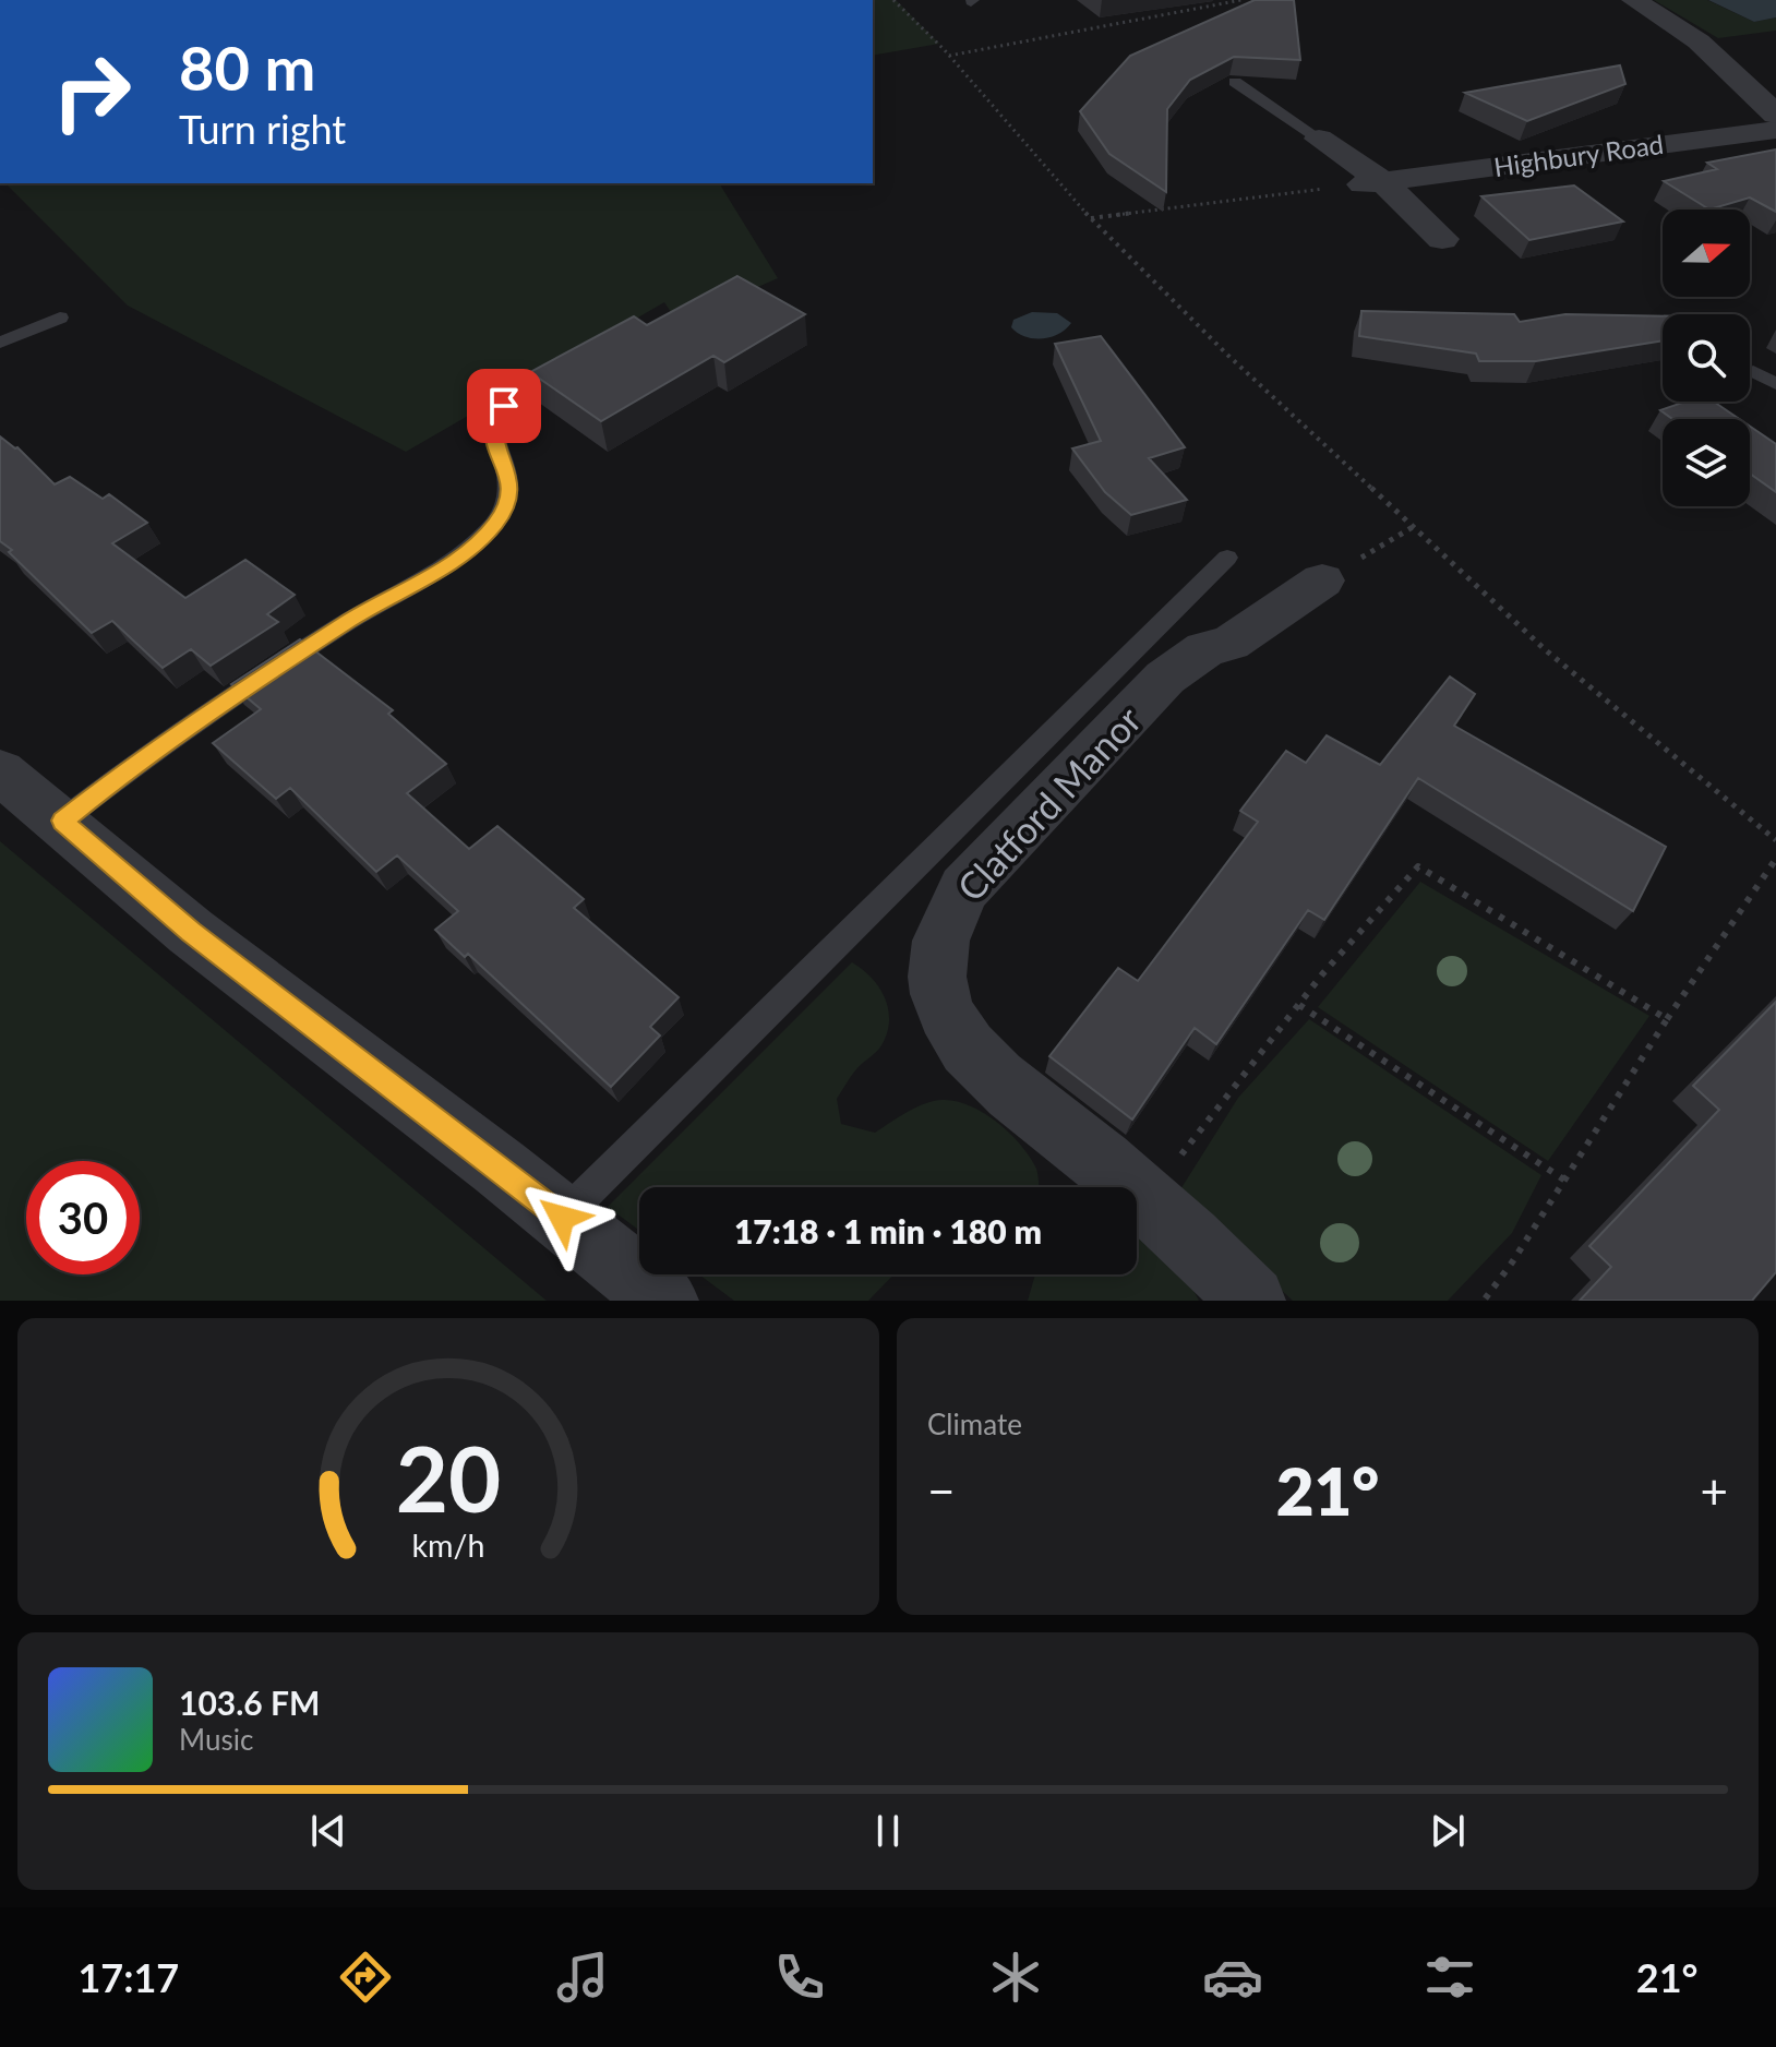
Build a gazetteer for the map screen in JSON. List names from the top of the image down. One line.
{"streets":{"street":["Highbury Road","Clatford Manor"]},"north":"right","page":{"turn":["80 m","Turn right"],"limit":"30","trip":"17:18 · 1 min · 180 m","tile":"Climate","heat":["−","21°","+"],"song":["103.6 FM","Music"],"tabs":["17:17","21°"],"gauge":["20","km/h"]}}
